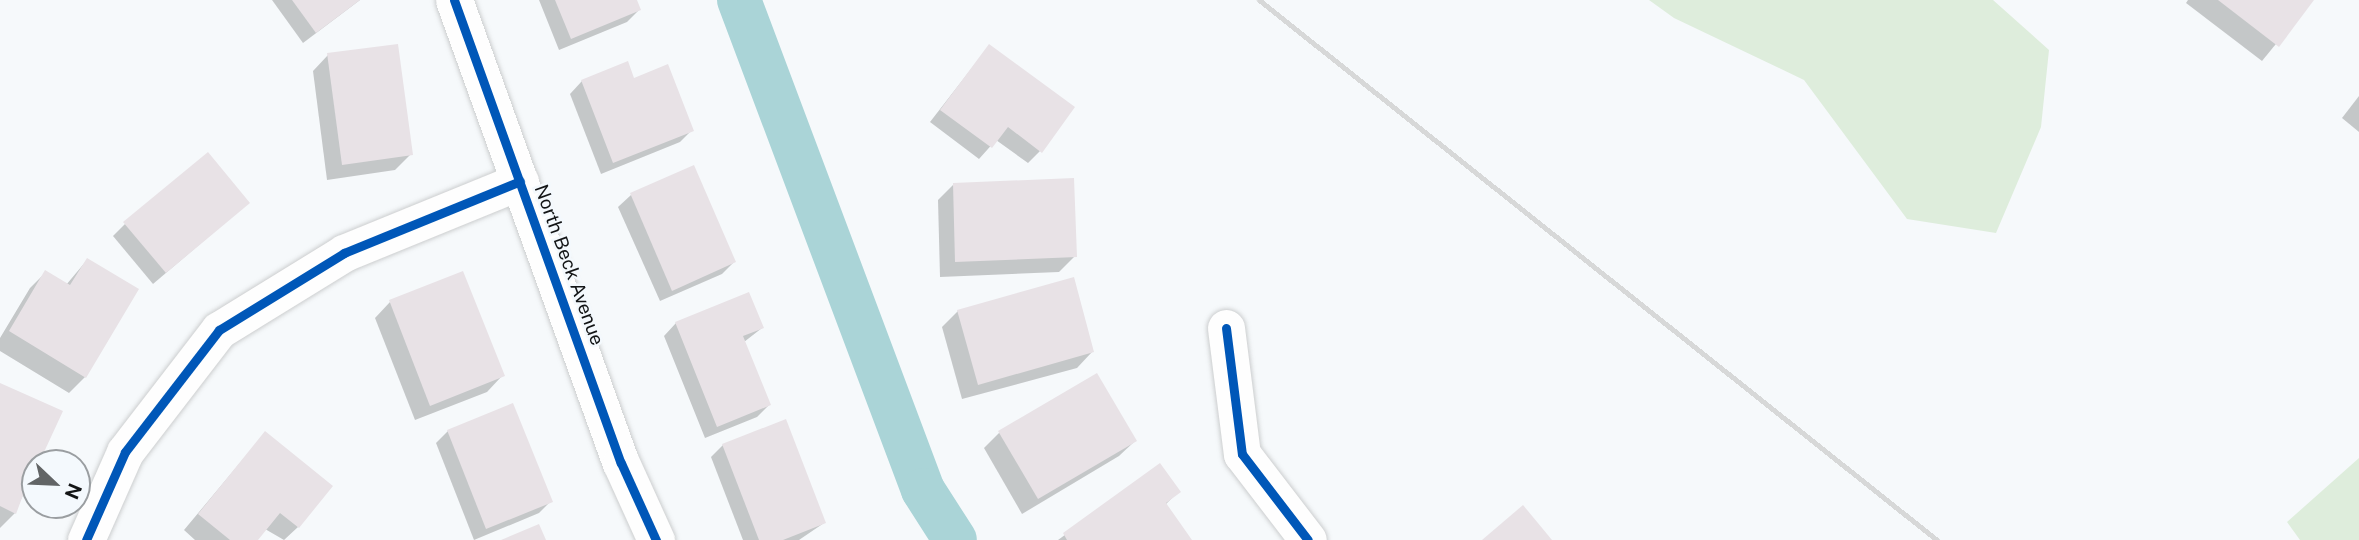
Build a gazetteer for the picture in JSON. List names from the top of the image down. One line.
{"streets":{"street":["North Beck Avenue"]},"north":"bottom right"}
